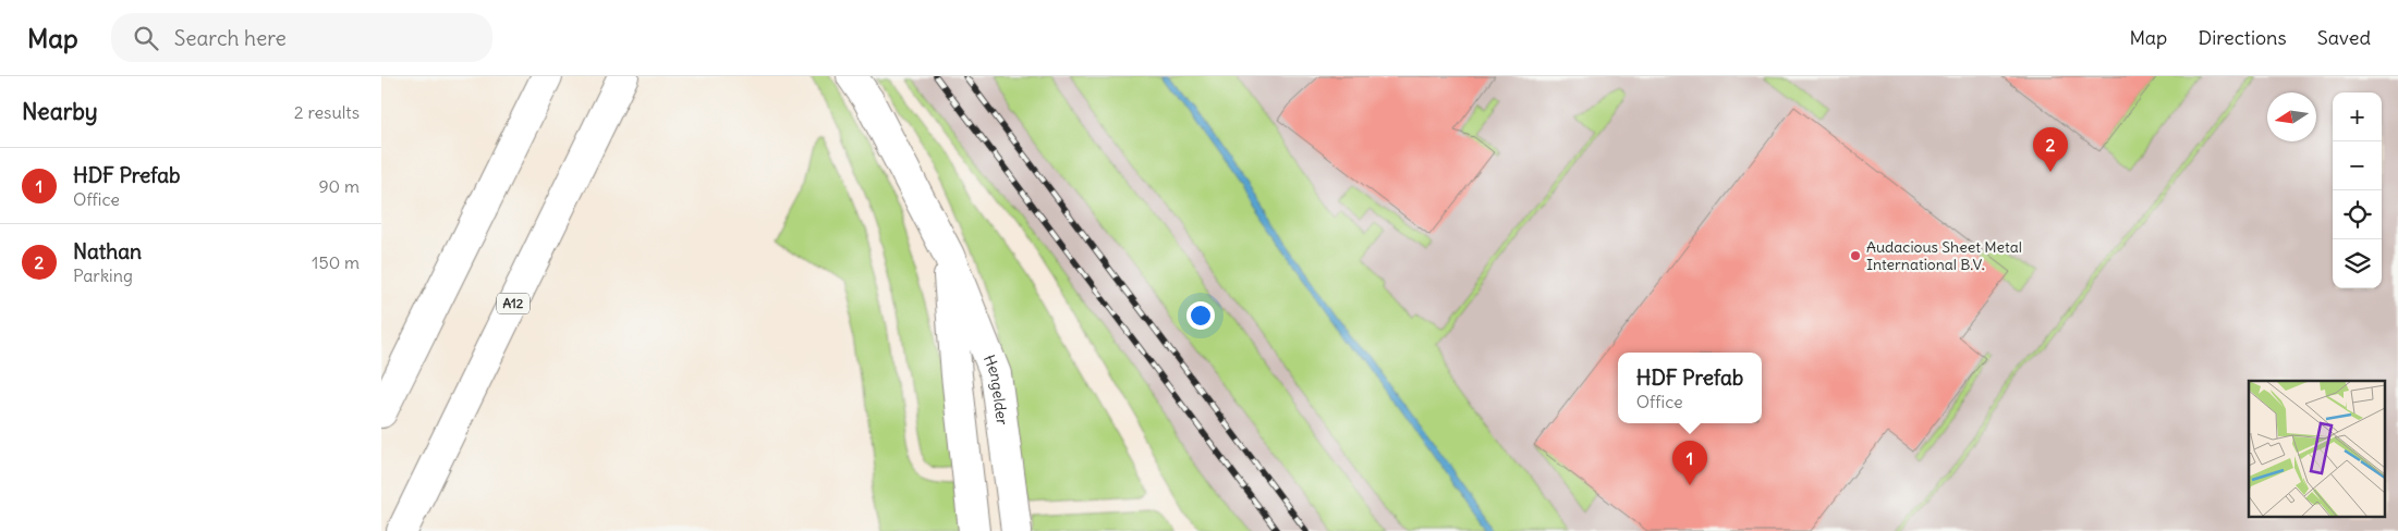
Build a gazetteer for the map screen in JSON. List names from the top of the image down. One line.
{"streets":{"main road":["A12","Hengelder"]},"places":["Audacious Sheet Metal International B.V."],"north":"left","page":{"header":"Map","search":"Search here","nav":["Map","Directions","Saved"],"heading":["Nearby","2 results"],"map_buttons":["+","−"],"pins":["2","1"],"list":[{"mark":"1","name":"HDF Prefab","note":"Office","value":"90 m"},{"mark":"2","name":"Nathan","note":"Parking","value":"150 m"}],"popup":["HDF Prefab","Office"]}}
